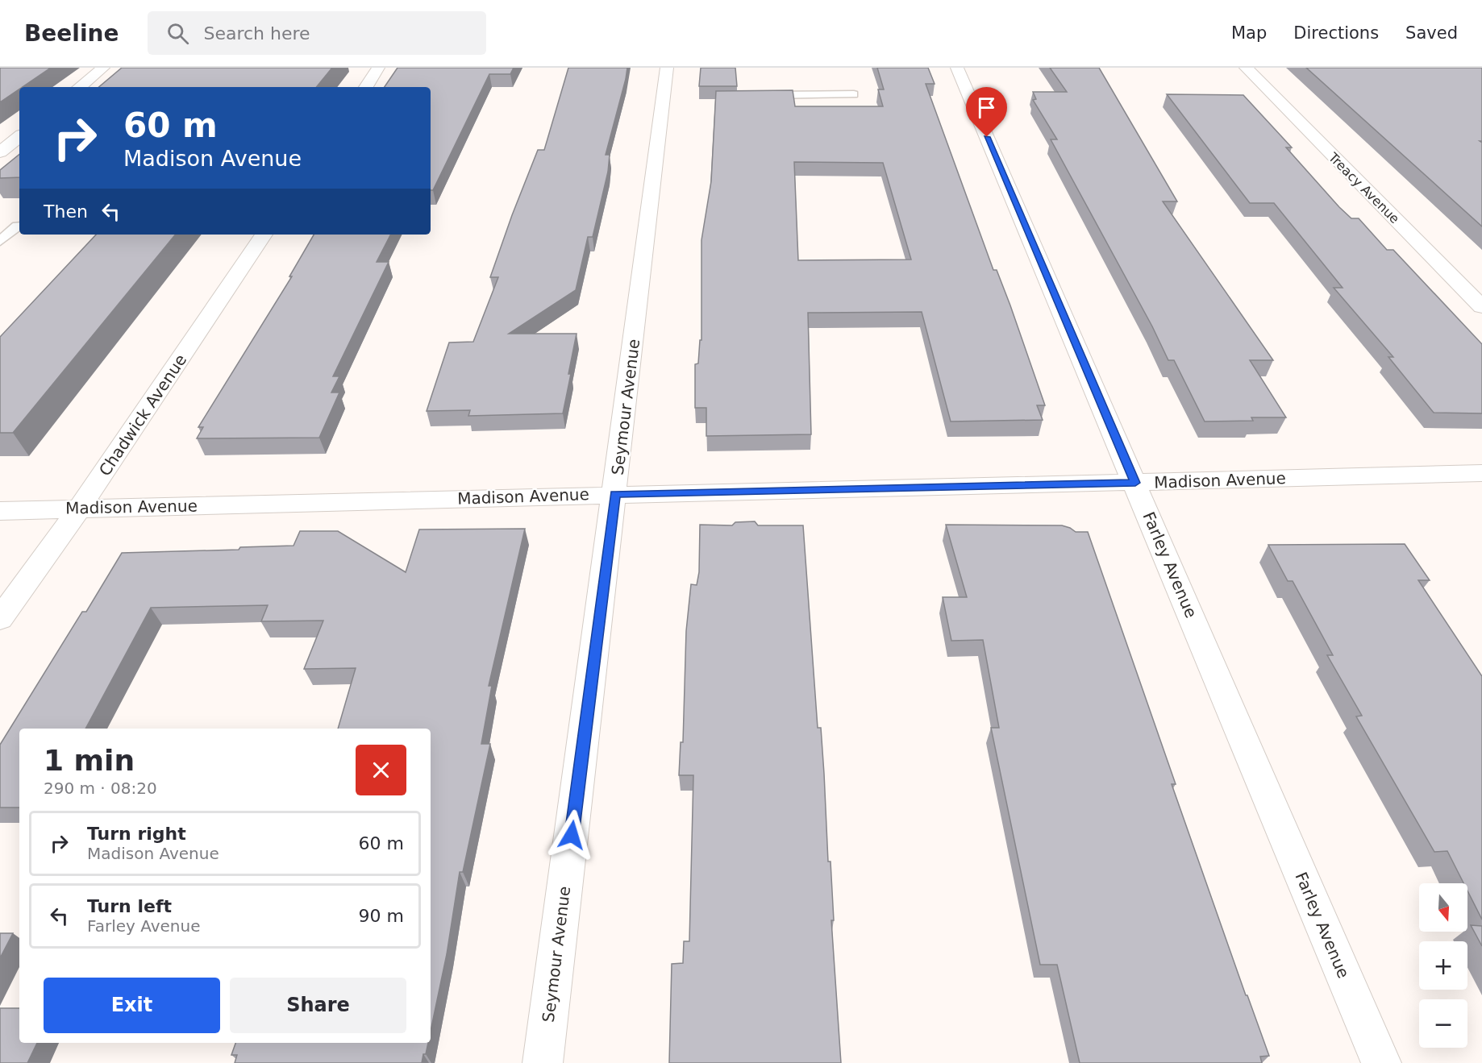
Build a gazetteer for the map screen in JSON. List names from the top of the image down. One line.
{"streets":{"street":["Treacy Avenue","Seymour Avenue","Chadwick Avenue","Madison Avenue","Farley Avenue"]},"crossings":[["Seymour Avenue","Madison Avenue"],["Chadwick Avenue","Madison Avenue"],["Madison Avenue","Farley Avenue"]],"north":"bottom","page":{"header":"Beeline","search":"Search here","nav":["Map","Directions","Saved"],"turn":["60 m","Madison Avenue"],"then":"Then","heading":["1 min","290 m · 08:20"],"list":[{"name":"Turn right","note":"Madison Avenue","value":"60 m"},{"name":"Turn left","note":"Farley Avenue","value":"90 m"}],"map_buttons":["+","−"],"buttons":["Exit","Share"]}}
